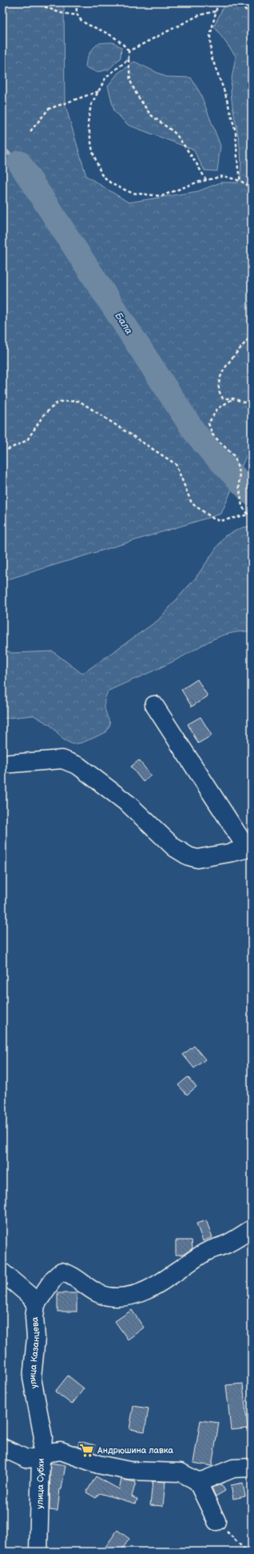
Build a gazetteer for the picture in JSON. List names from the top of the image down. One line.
{"streets":{"street":["улица Казанцева","улица Субхи"]},"crossings":[["улица Казанцева","улица Субхи"]],"water":["Бала"],"places":{"supermarket":["Андрюшина лавка"]}}
